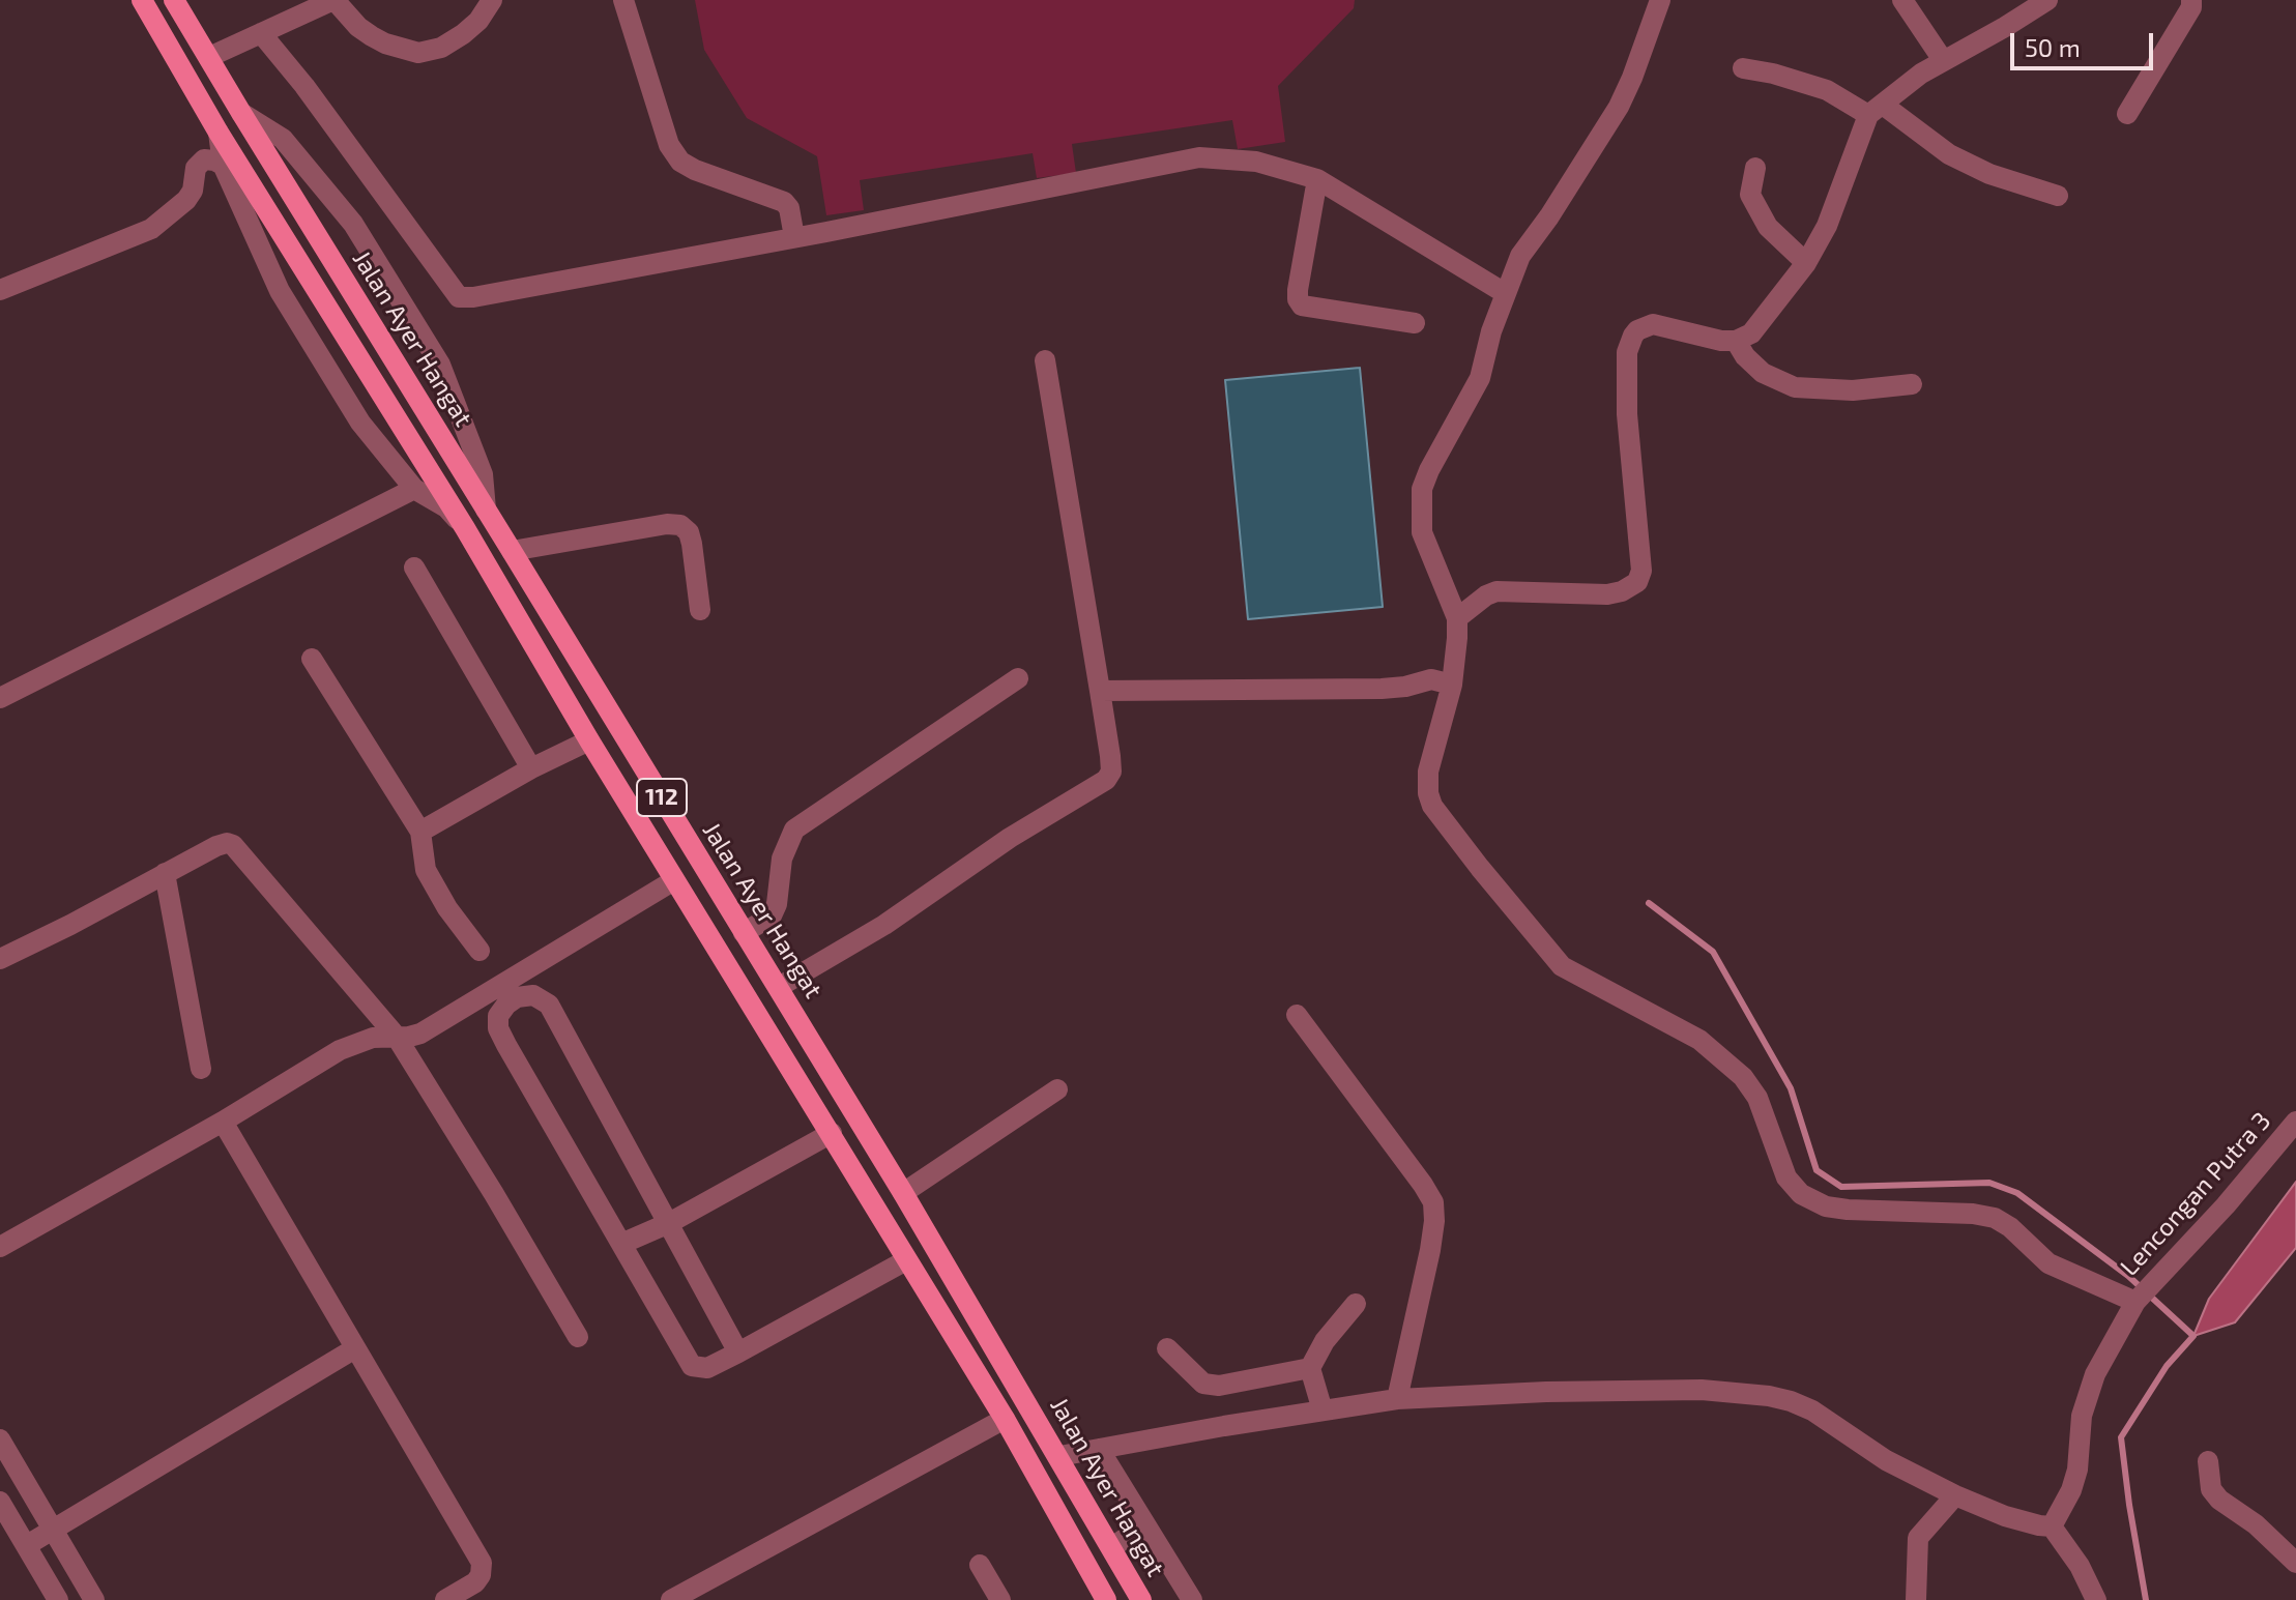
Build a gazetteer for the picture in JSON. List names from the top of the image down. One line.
{"streets":{"main road":["Jalan Ayer Hangat","112"],"street":["Lencongan Putra 3"]},"scale_bar":"50 m"}
